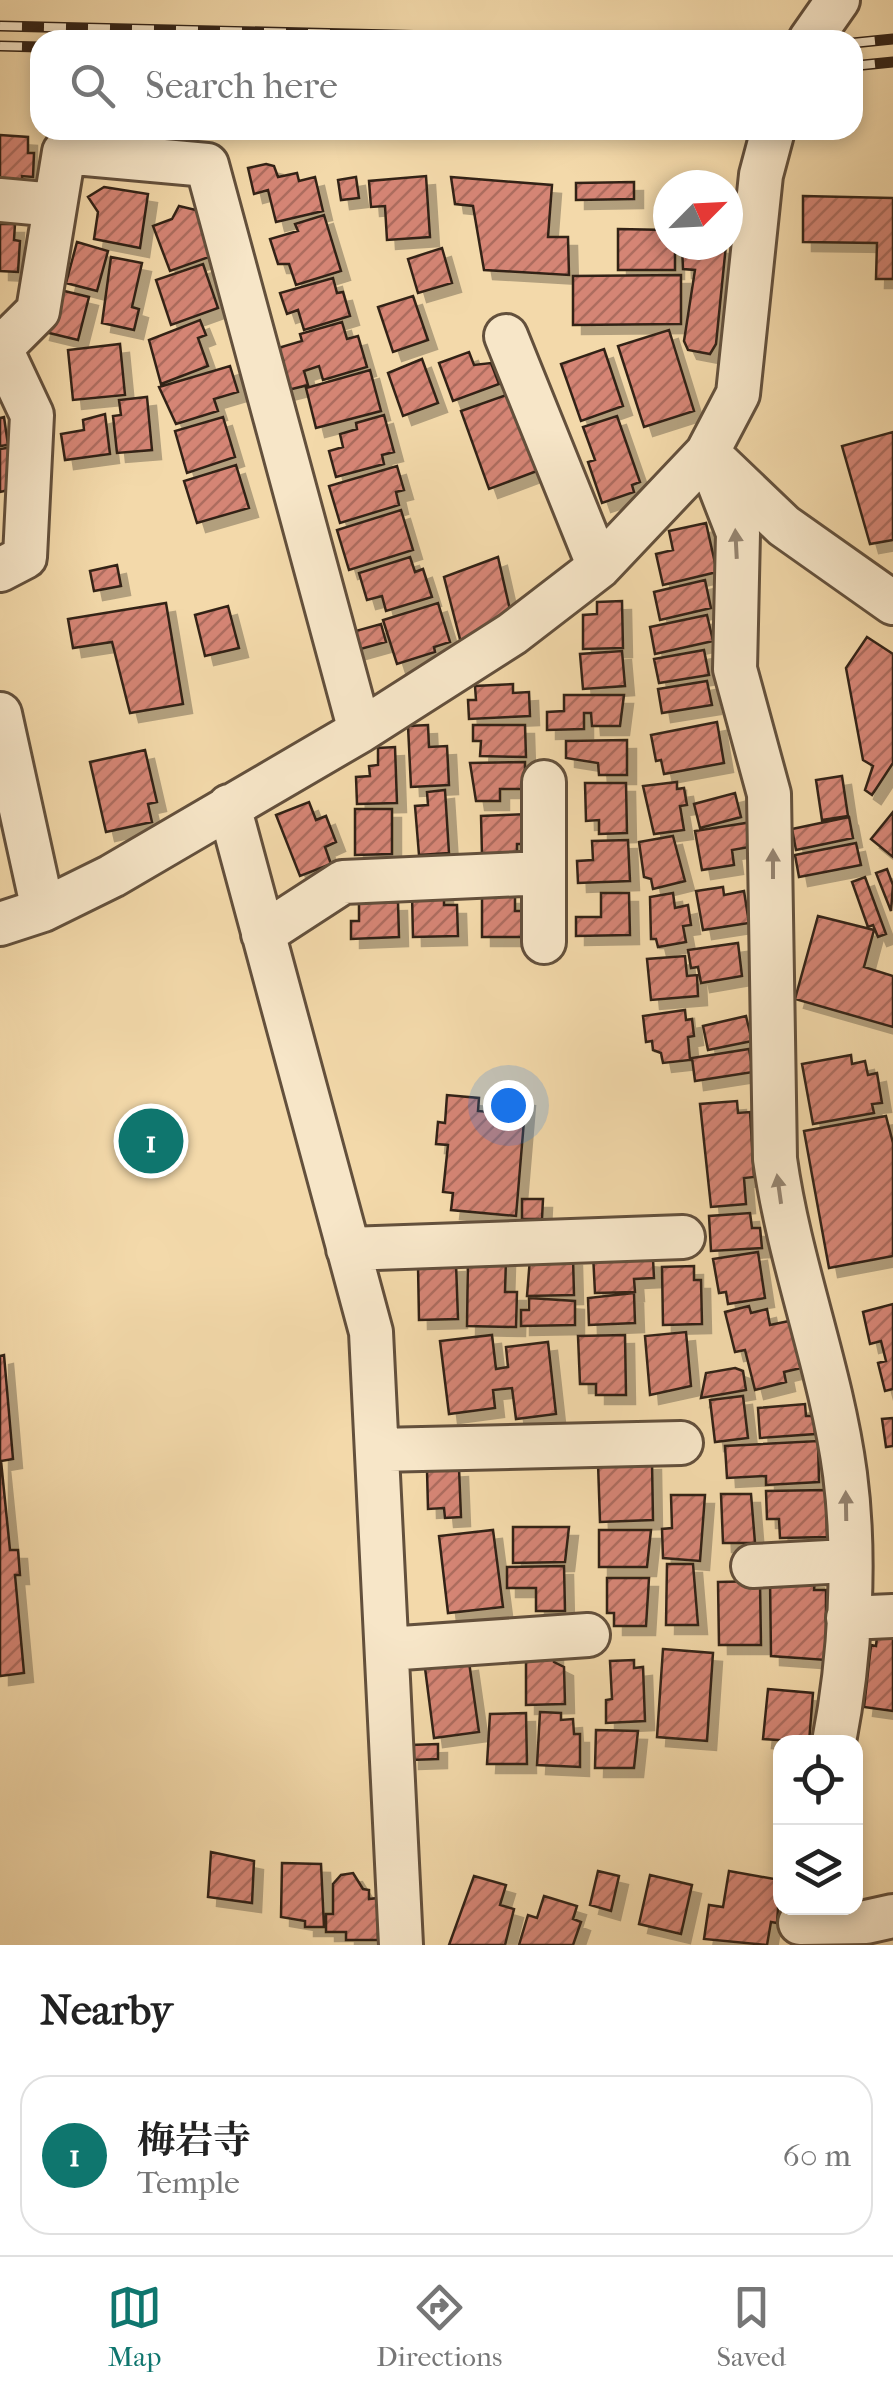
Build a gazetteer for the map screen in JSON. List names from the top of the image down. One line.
{"north":"top right","page":{"search":"Search here","pins":"1","heading":"Nearby","list":[{"mark":"1","name":"梅岩寺","note":"Temple","value":"60 m"}],"nav":["Map","Directions","Saved"]}}
